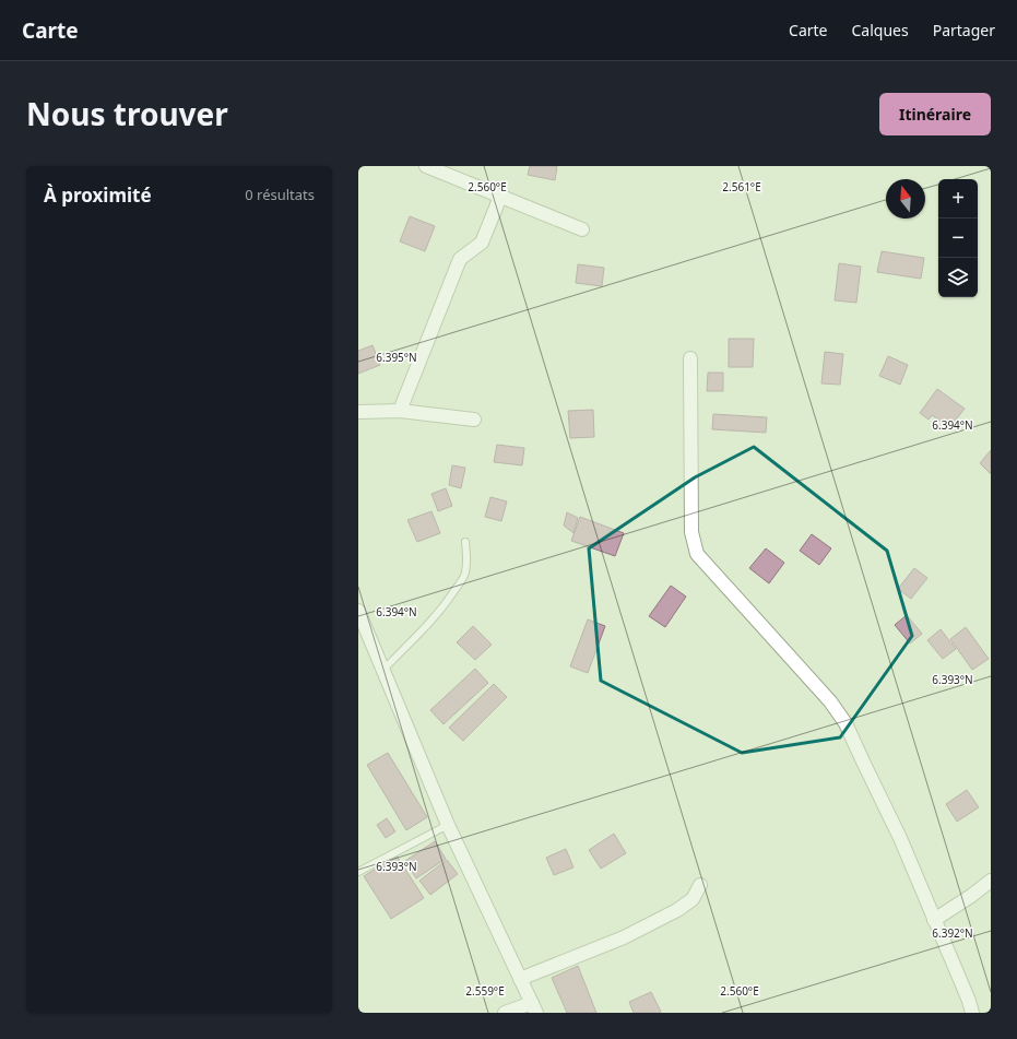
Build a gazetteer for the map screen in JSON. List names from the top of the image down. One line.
{"north":"top","page":{"header":"Carte","nav":["Carte","Calques","Partager"],"title":"Nous trouver","buttons":"Itinéraire","heading":["À proximité","0 résultats"],"map_buttons":["+","−"]},"coordinates":["2.561°E","2.560°E","6.395°N","6.394°N","6.393°N","6.392°N","2.559°E"]}
